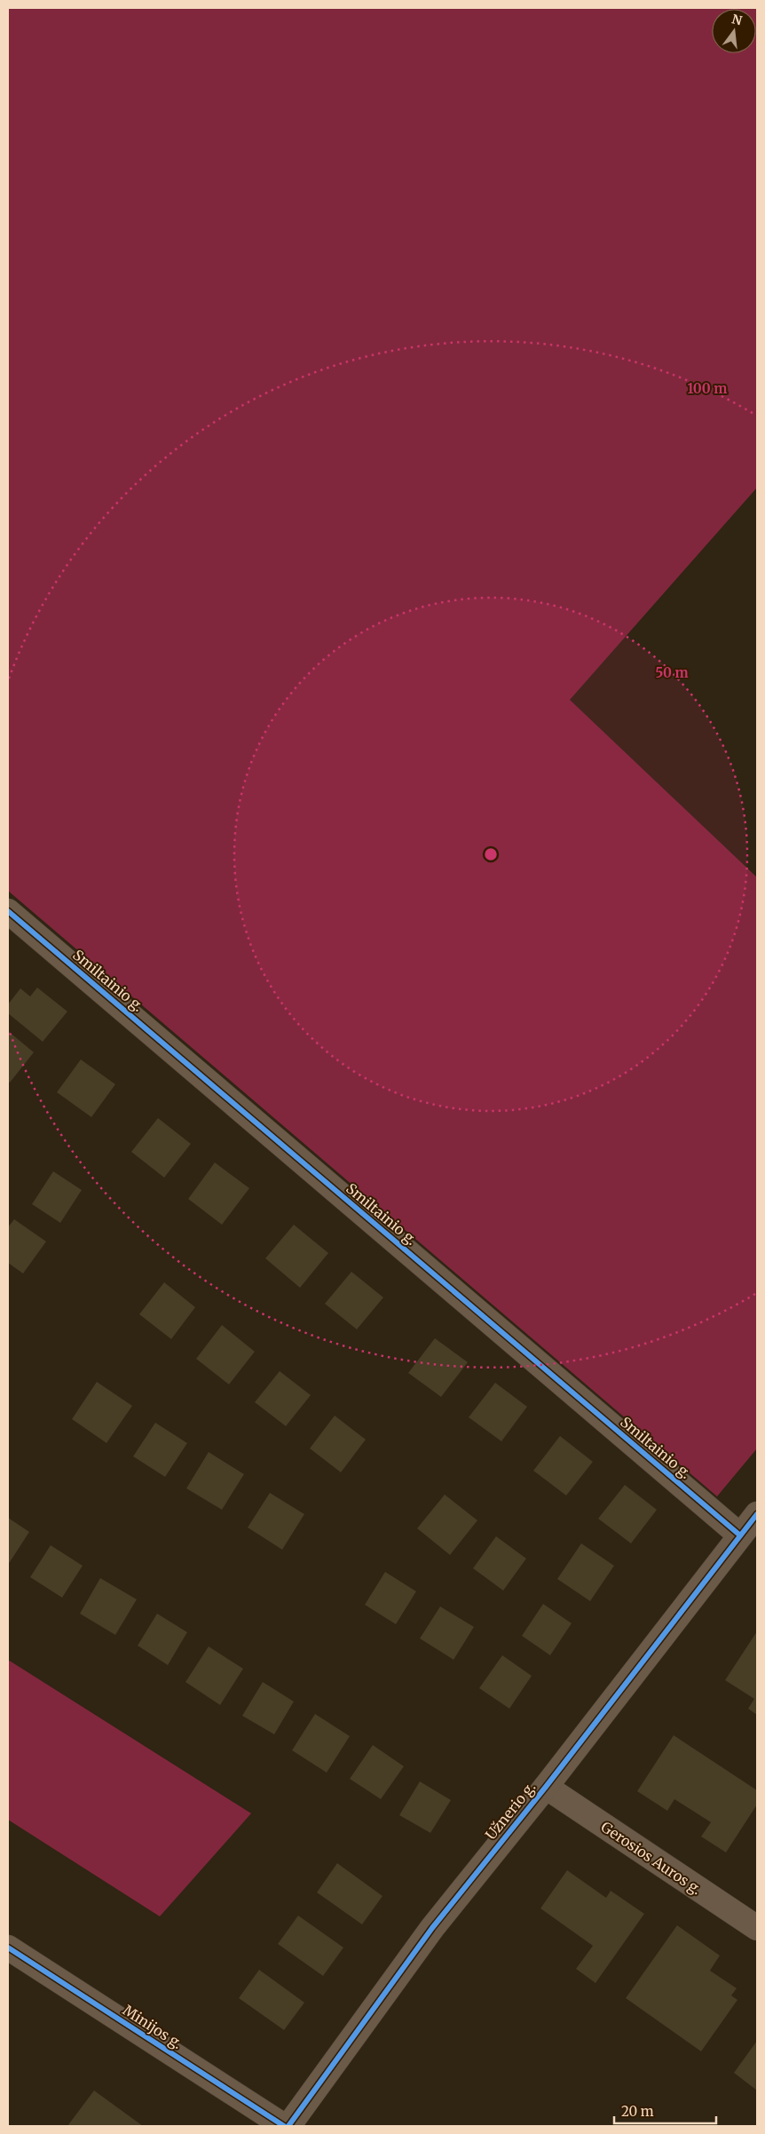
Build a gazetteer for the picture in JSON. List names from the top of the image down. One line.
{"streets":{"street":["Smiltainio g.","Užnerio g.","Gerosios Auros g.","Minijos g."]},"crossings":[["Smiltainio g.","Užnerio g."],["Užnerio g.","Gerosios Auros g."]],"scale_bar":"20 m","north":"top","rings":["100 m","50 m"]}
